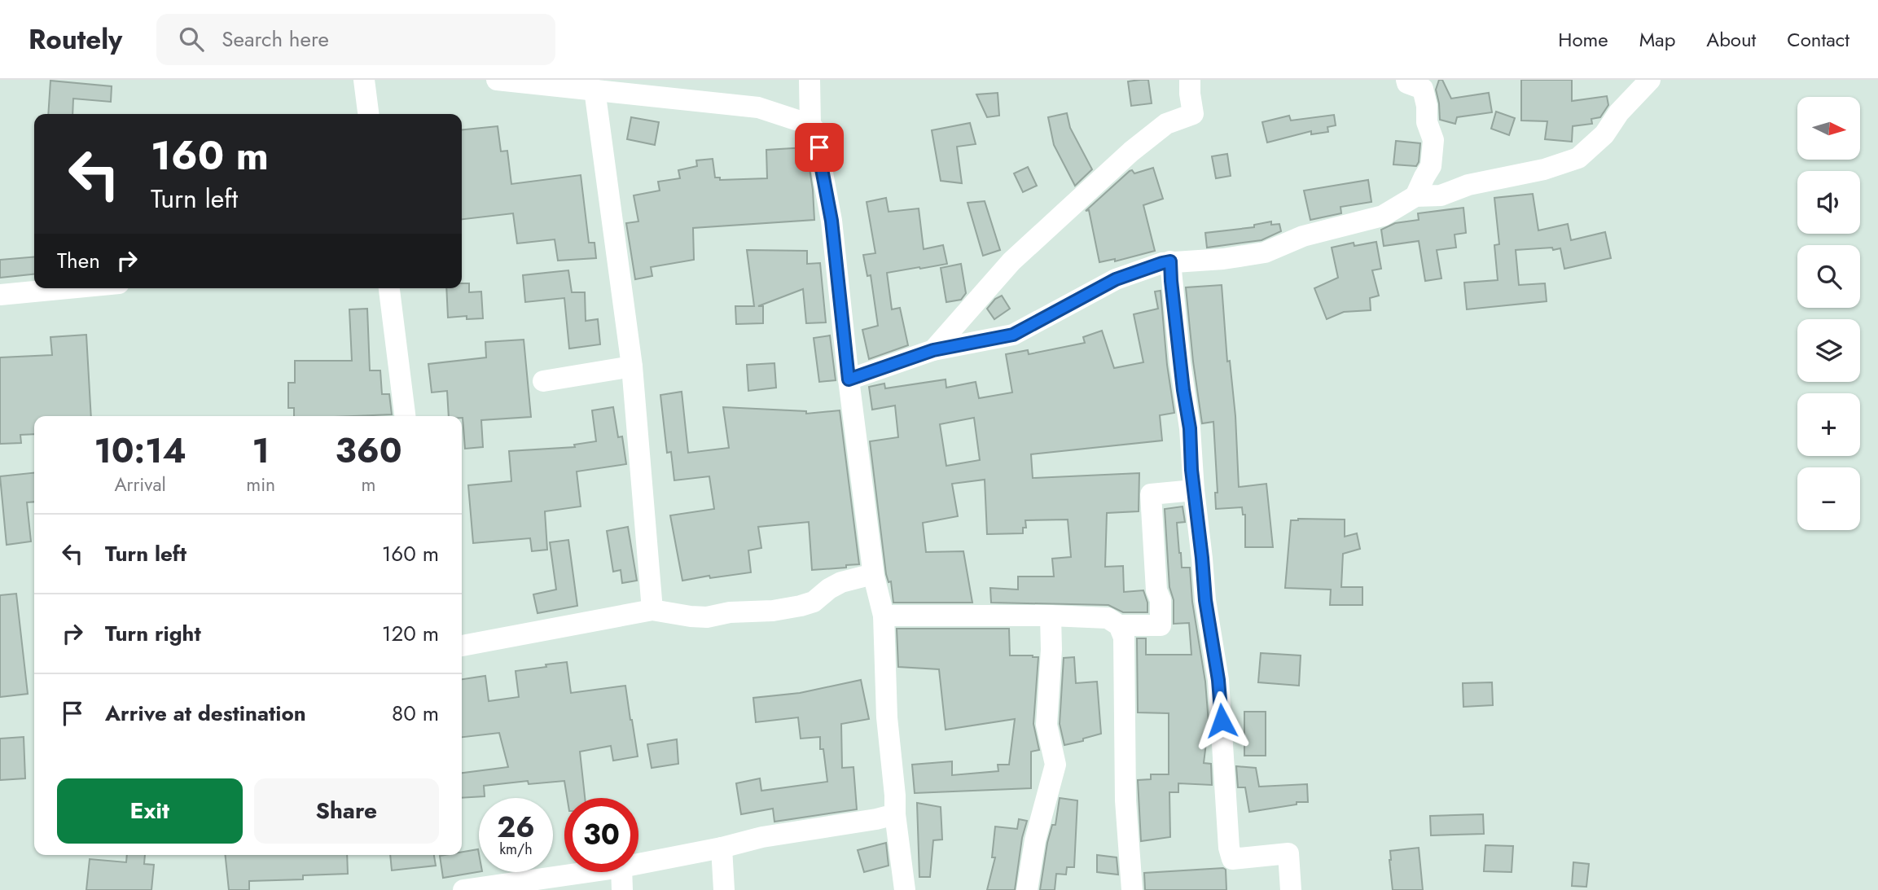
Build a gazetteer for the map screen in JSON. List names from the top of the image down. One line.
{"north":"right","page":{"header":"Routely","search":"Search here","nav":["Home","Map","About","Contact"],"map_buttons":["+","−"],"turn":["160 m","Turn left"],"then":"Then","eta":["10:14","Arrival","1","min","360","m"],"list":[{"name":"Turn left","value":"160 m"},{"name":"Turn right","value":"120 m"},{"name":"Arrive at destination","value":"80 m"}],"buttons":["Exit","Share"],"speed":"26 km/h","limit":"30"}}
